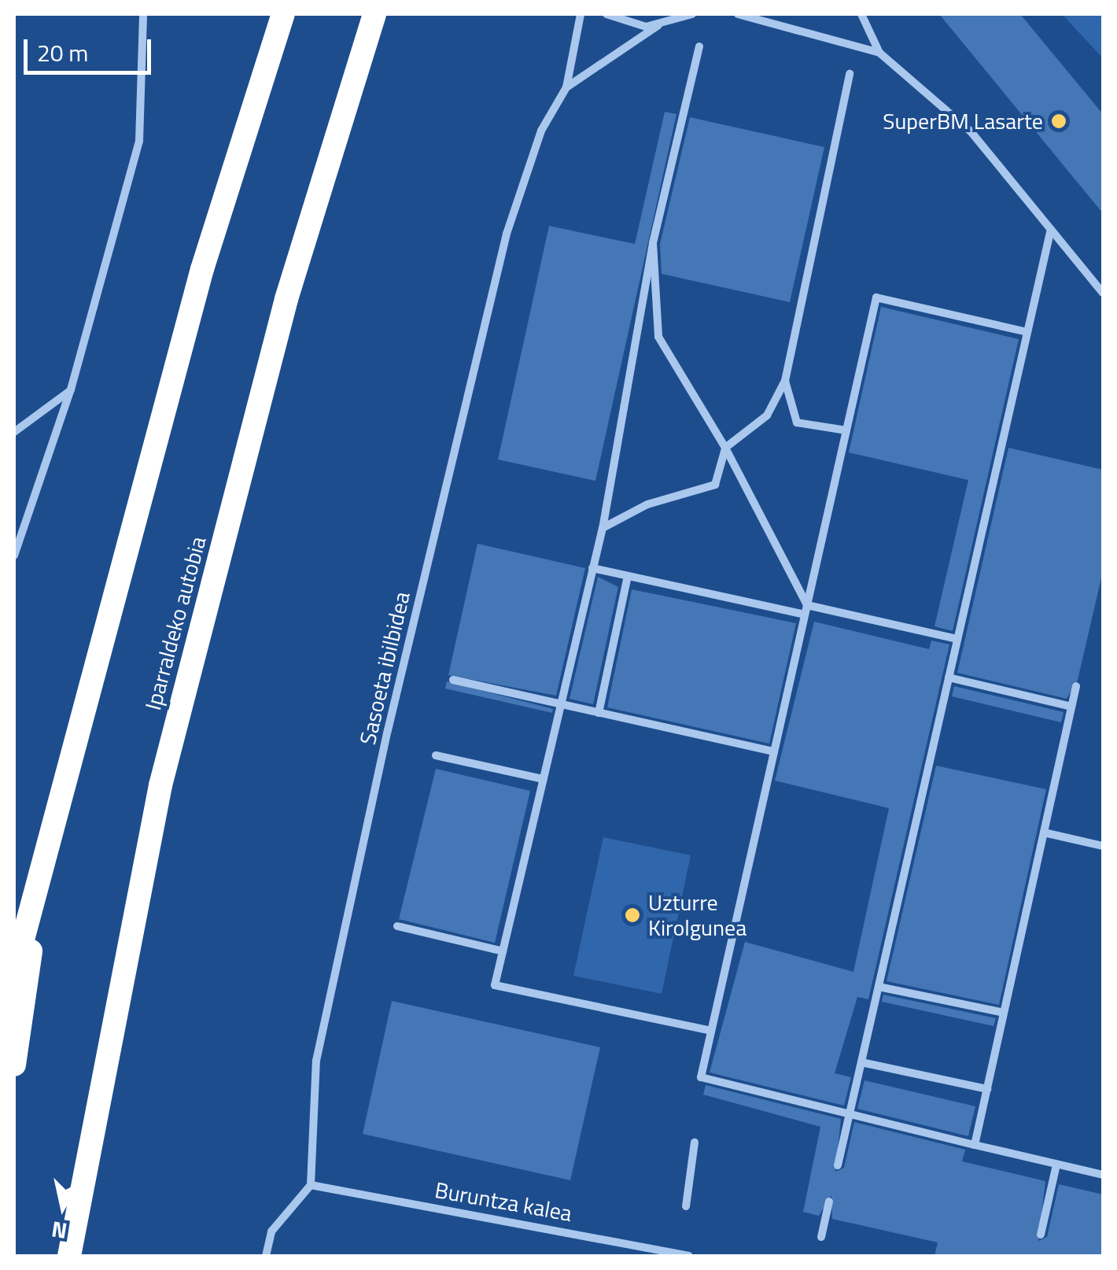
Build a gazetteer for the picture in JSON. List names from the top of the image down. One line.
{"streets":{"highway":["Iparraldeko autobia"],"street":["Sasoeta ibilbidea","Buruntza kalea"]},"crossings":[["Sasoeta ibilbidea","Buruntza kalea"]],"places":["SuperBM Lasarte","Uzturre Kirolgunea"],"scale_bar":"20 m","north":"bottom"}
